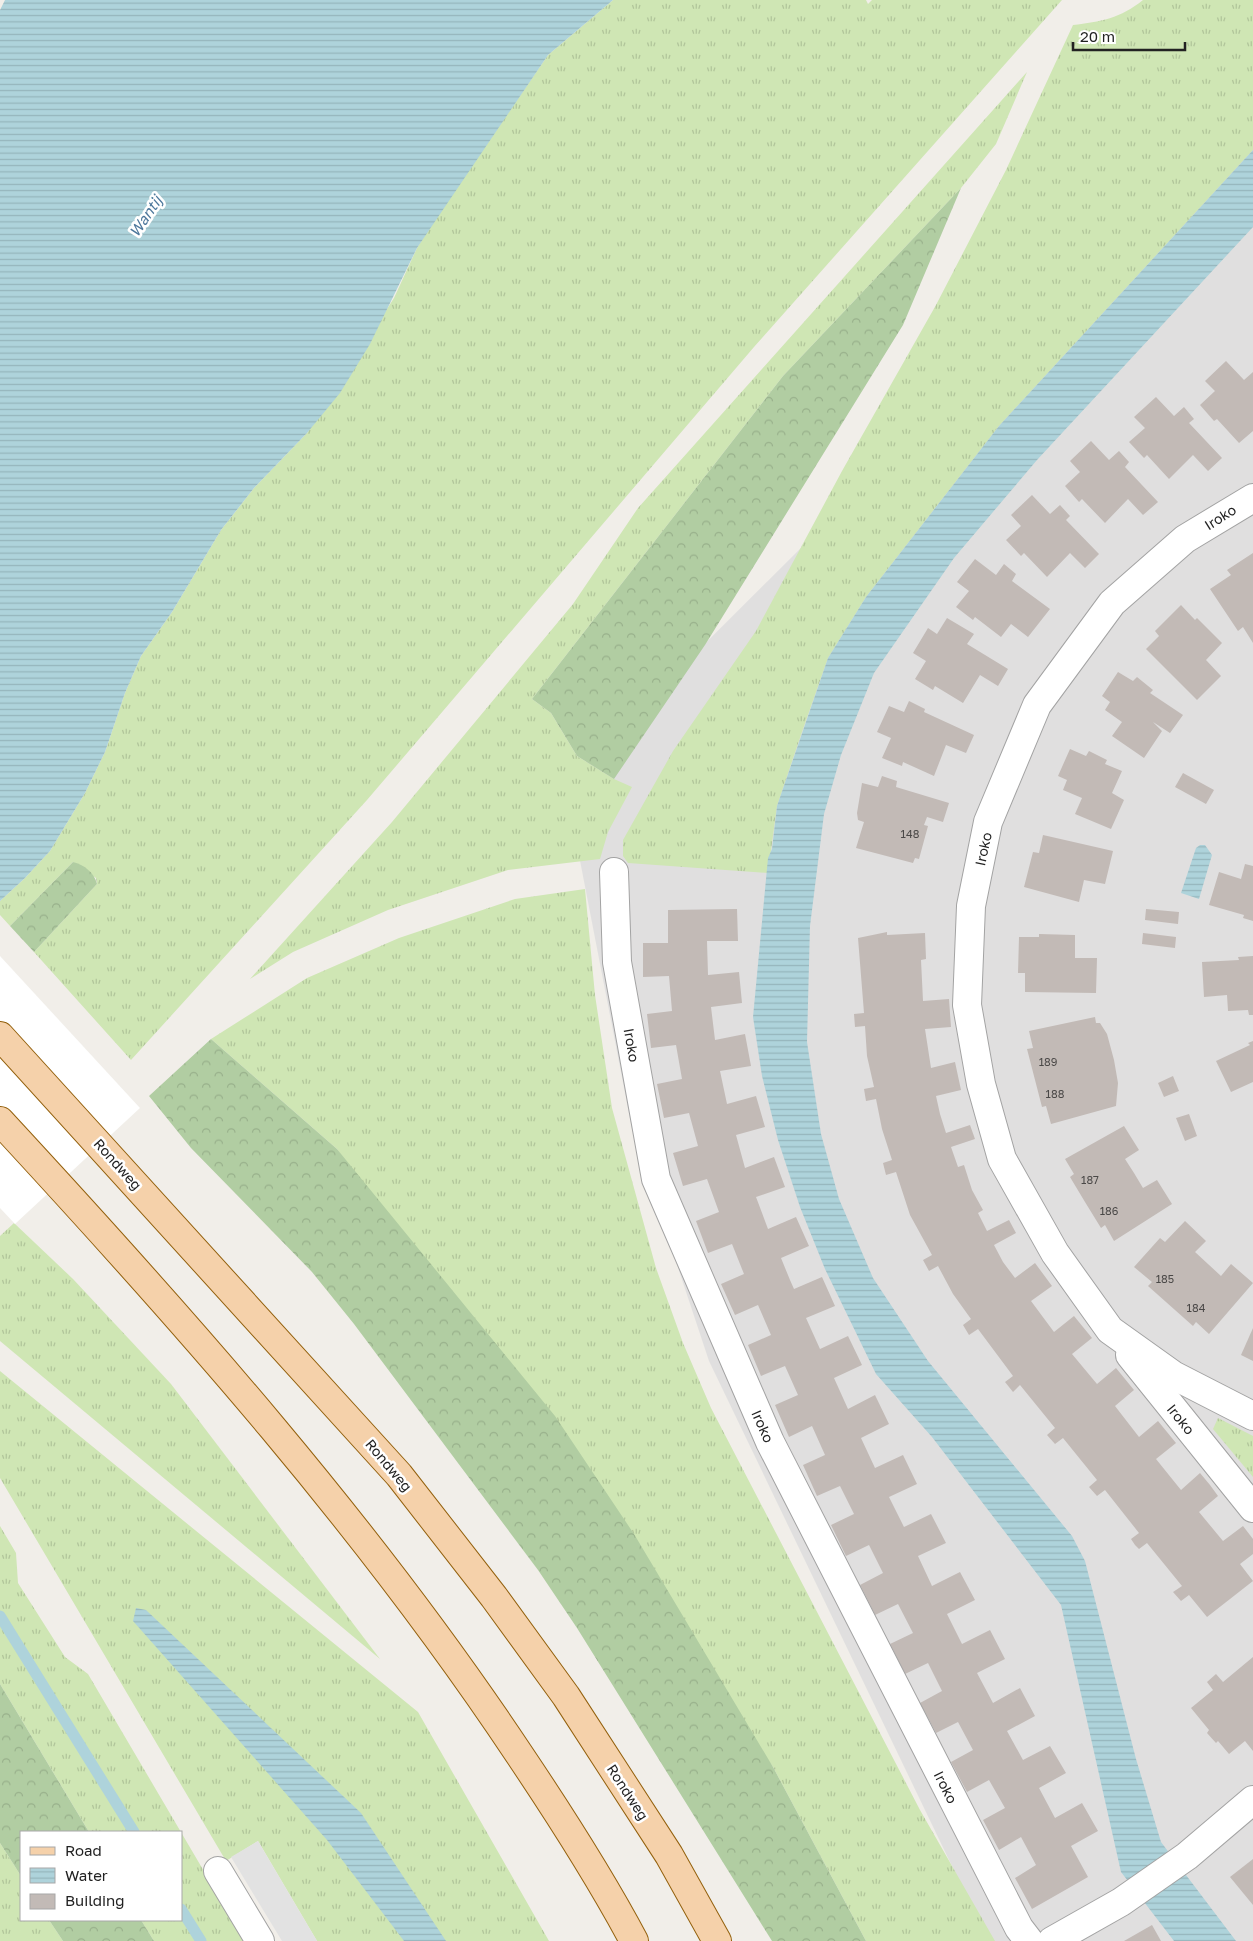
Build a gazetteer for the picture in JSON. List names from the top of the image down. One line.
{"streets":{"main road":["Rondweg"],"street":["Iroko"]},"water":["Wantij"],"house_numbers":["148","189","188","187","186","185","184"],"legend":["Road","Water","Building"],"scale_bar":"20 m"}
